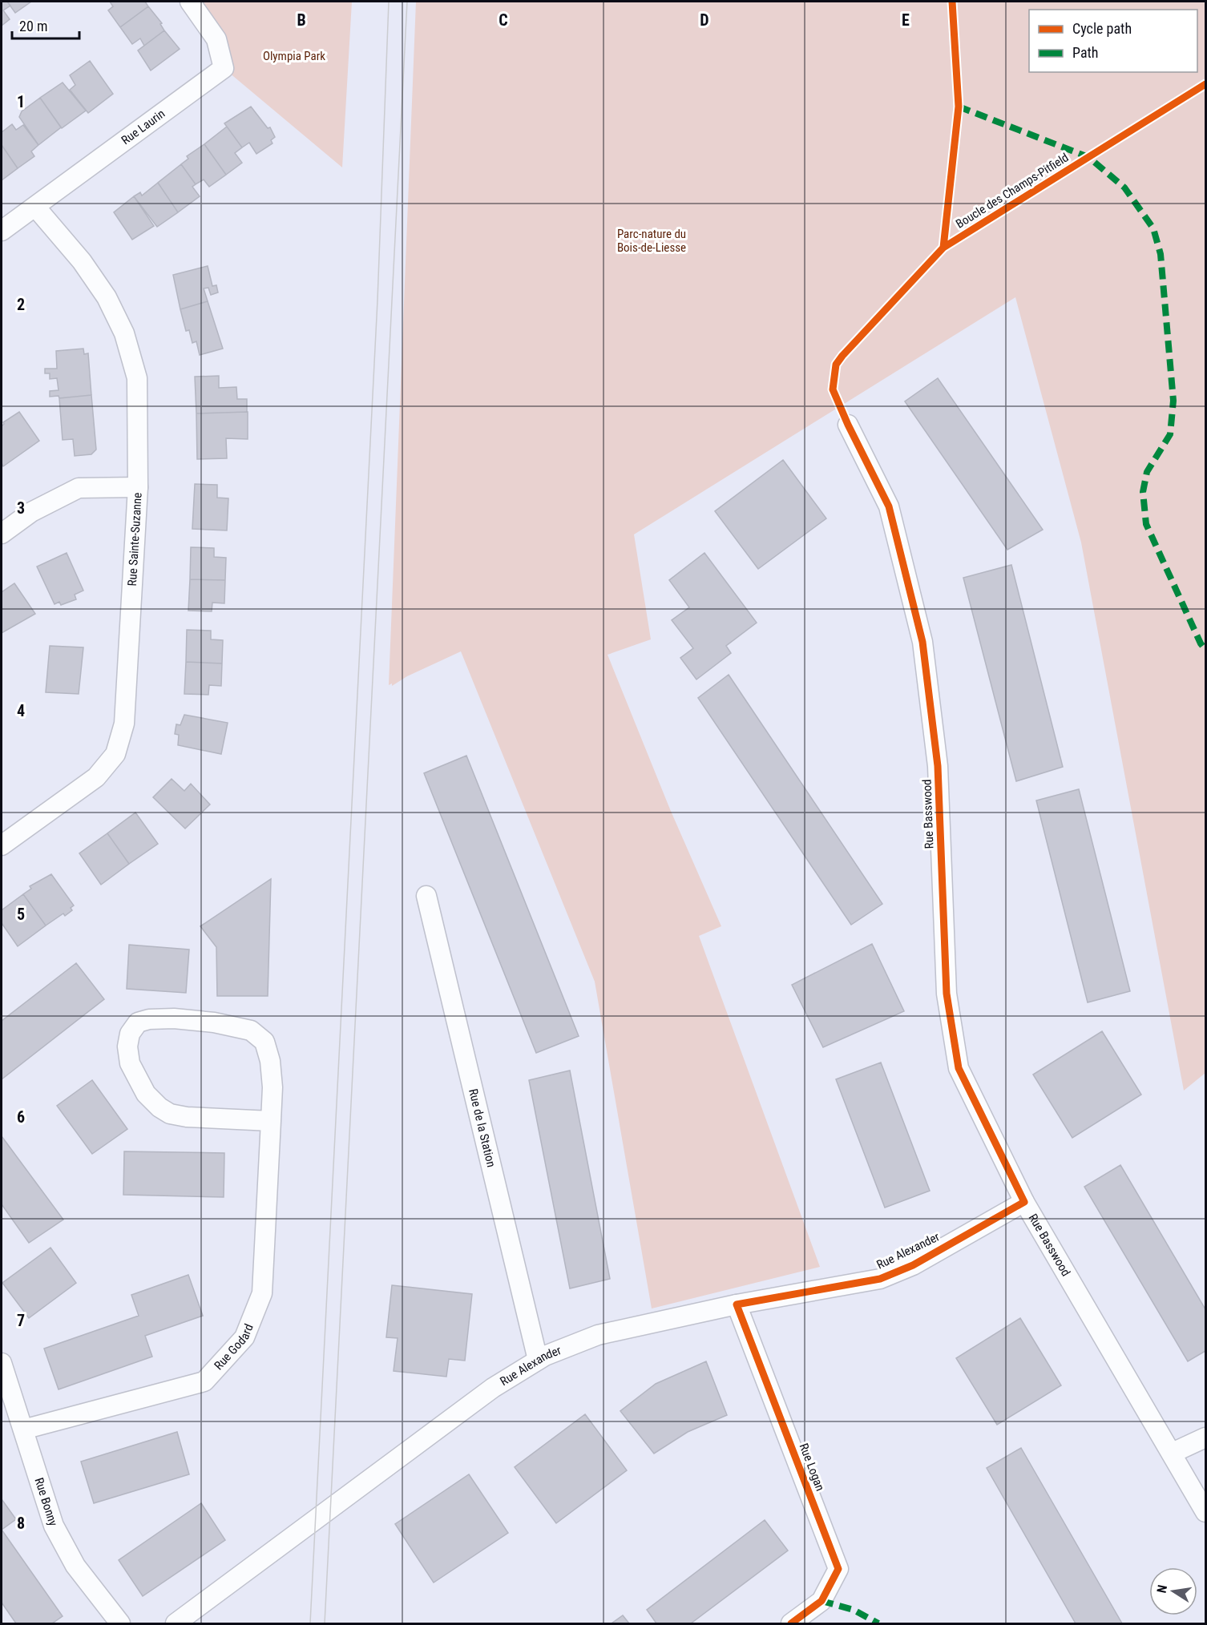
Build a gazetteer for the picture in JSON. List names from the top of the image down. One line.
{"streets":{"street":["Rue Laurin","Rue Sainte-Suzanne","Rue Basswood","Rue de la Station","Rue Alexander","Rue Godard","Rue Logan","Rue Bonny"],"cycle path":["Boucle des Champs-Pitfield"]},"crossings":[["Rue Laurin","Rue Sainte-Suzanne"],["Rue Basswood","Rue Alexander"],["Rue de la Station","Rue Alexander"],["Rue Alexander","Rue Logan"],["Rue Godard","Rue Bonny"]],"parks":["Olympia Park","Parc-nature du Bois-de-Liesse"],"legend":["Cycle path","Path"],"scale_bar":"20 m","north":"left","grid":{"columns":["B","C","D","E"],"rows":["1","2","3","4","5","6","7","8"]}}
